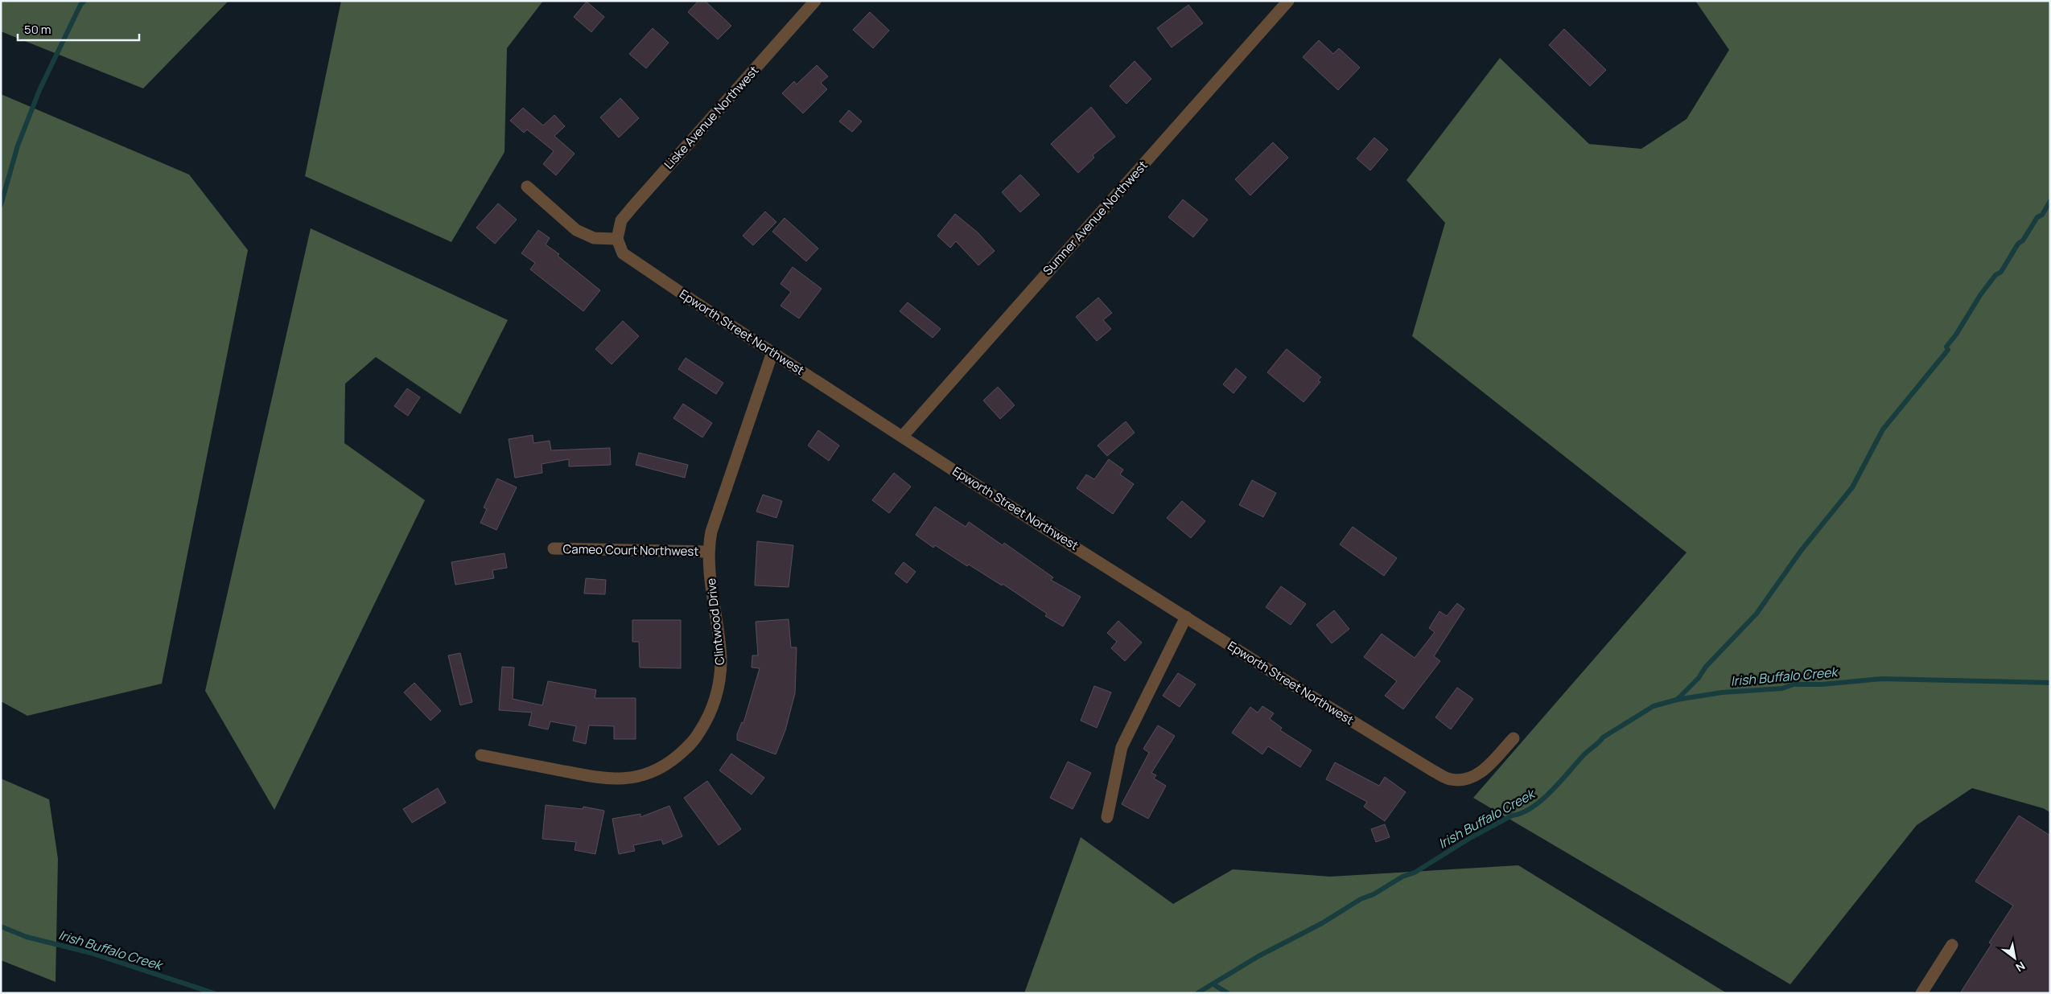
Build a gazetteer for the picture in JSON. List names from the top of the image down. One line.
{"streets":{"street":["Liske Avenue Northwest","Sumner Avenue Northwest","Epworth Street Northwest","Cameo Court Northwest","Clintwood Drive"]},"crossings":[["Liske Avenue Northwest","Epworth Street Northwest"],["Sumner Avenue Northwest","Epworth Street Northwest"],["Epworth Street Northwest","Clintwood Drive"],["Cameo Court Northwest","Clintwood Drive"]],"water":["Irish Buffalo Creek"],"scale_bar":"50 m","north":"bottom right"}
